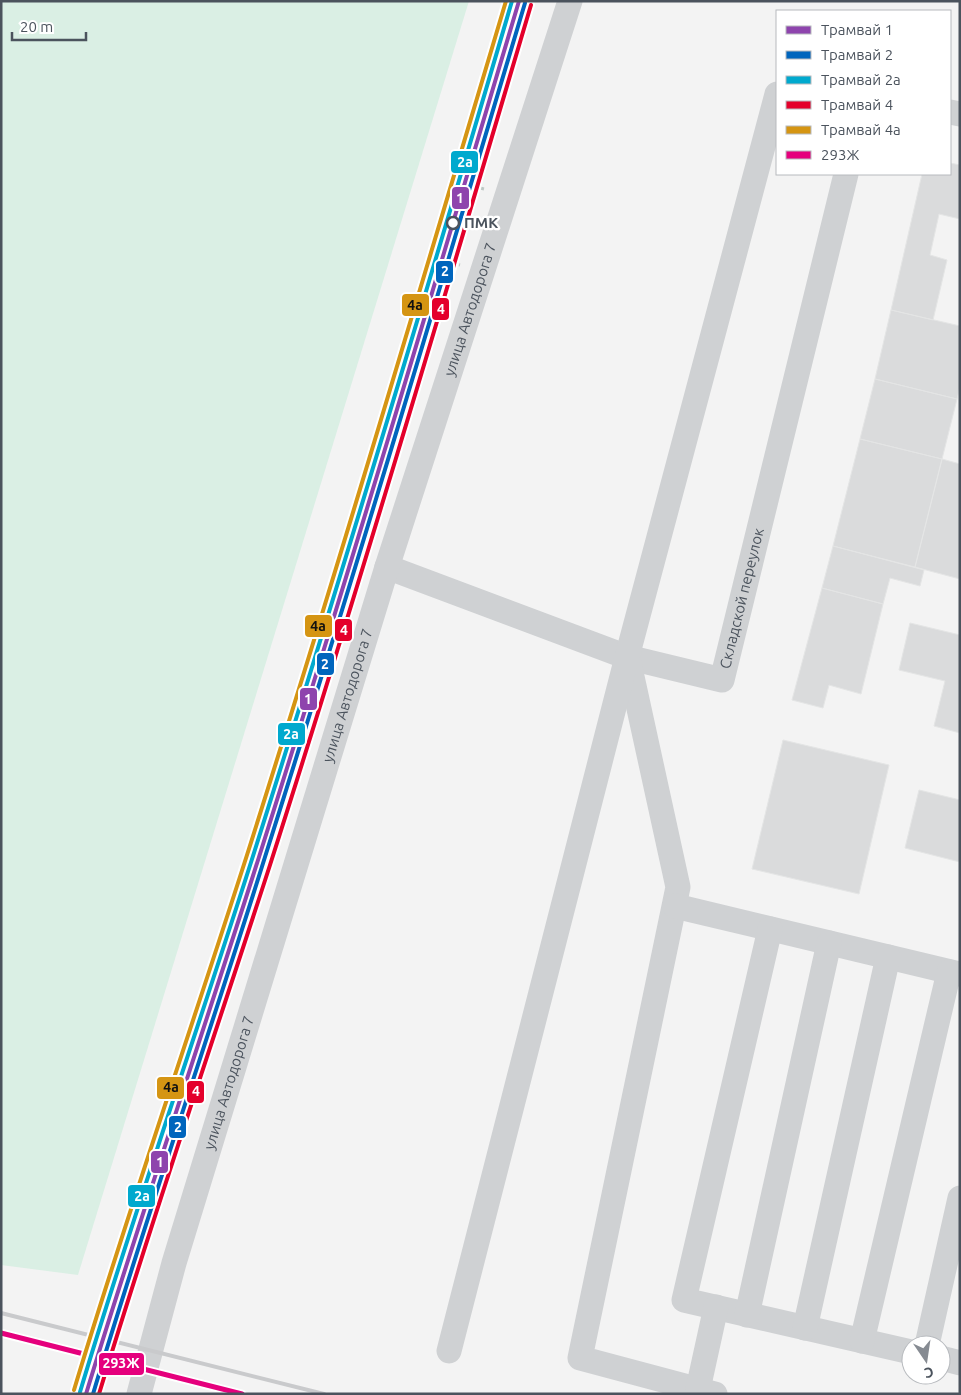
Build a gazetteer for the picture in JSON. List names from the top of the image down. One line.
{"streets":{"street":["улица Автодорога 7","Складской переулок"]},"crossings":[["улица Автодорога 7","Складской переулок"]],"places":["ПМК"],"lines":["tram line 1","tram line 2а","tram line 4а","tram line 2","tram line 4","transit line 293Ж"],"legend":["Трамвай 1","Трамвай 2","Трамвай 2а","Трамвай 4","Трамвай 4а","293Ж"],"scale_bar":"20 m","north":"bottom"}
